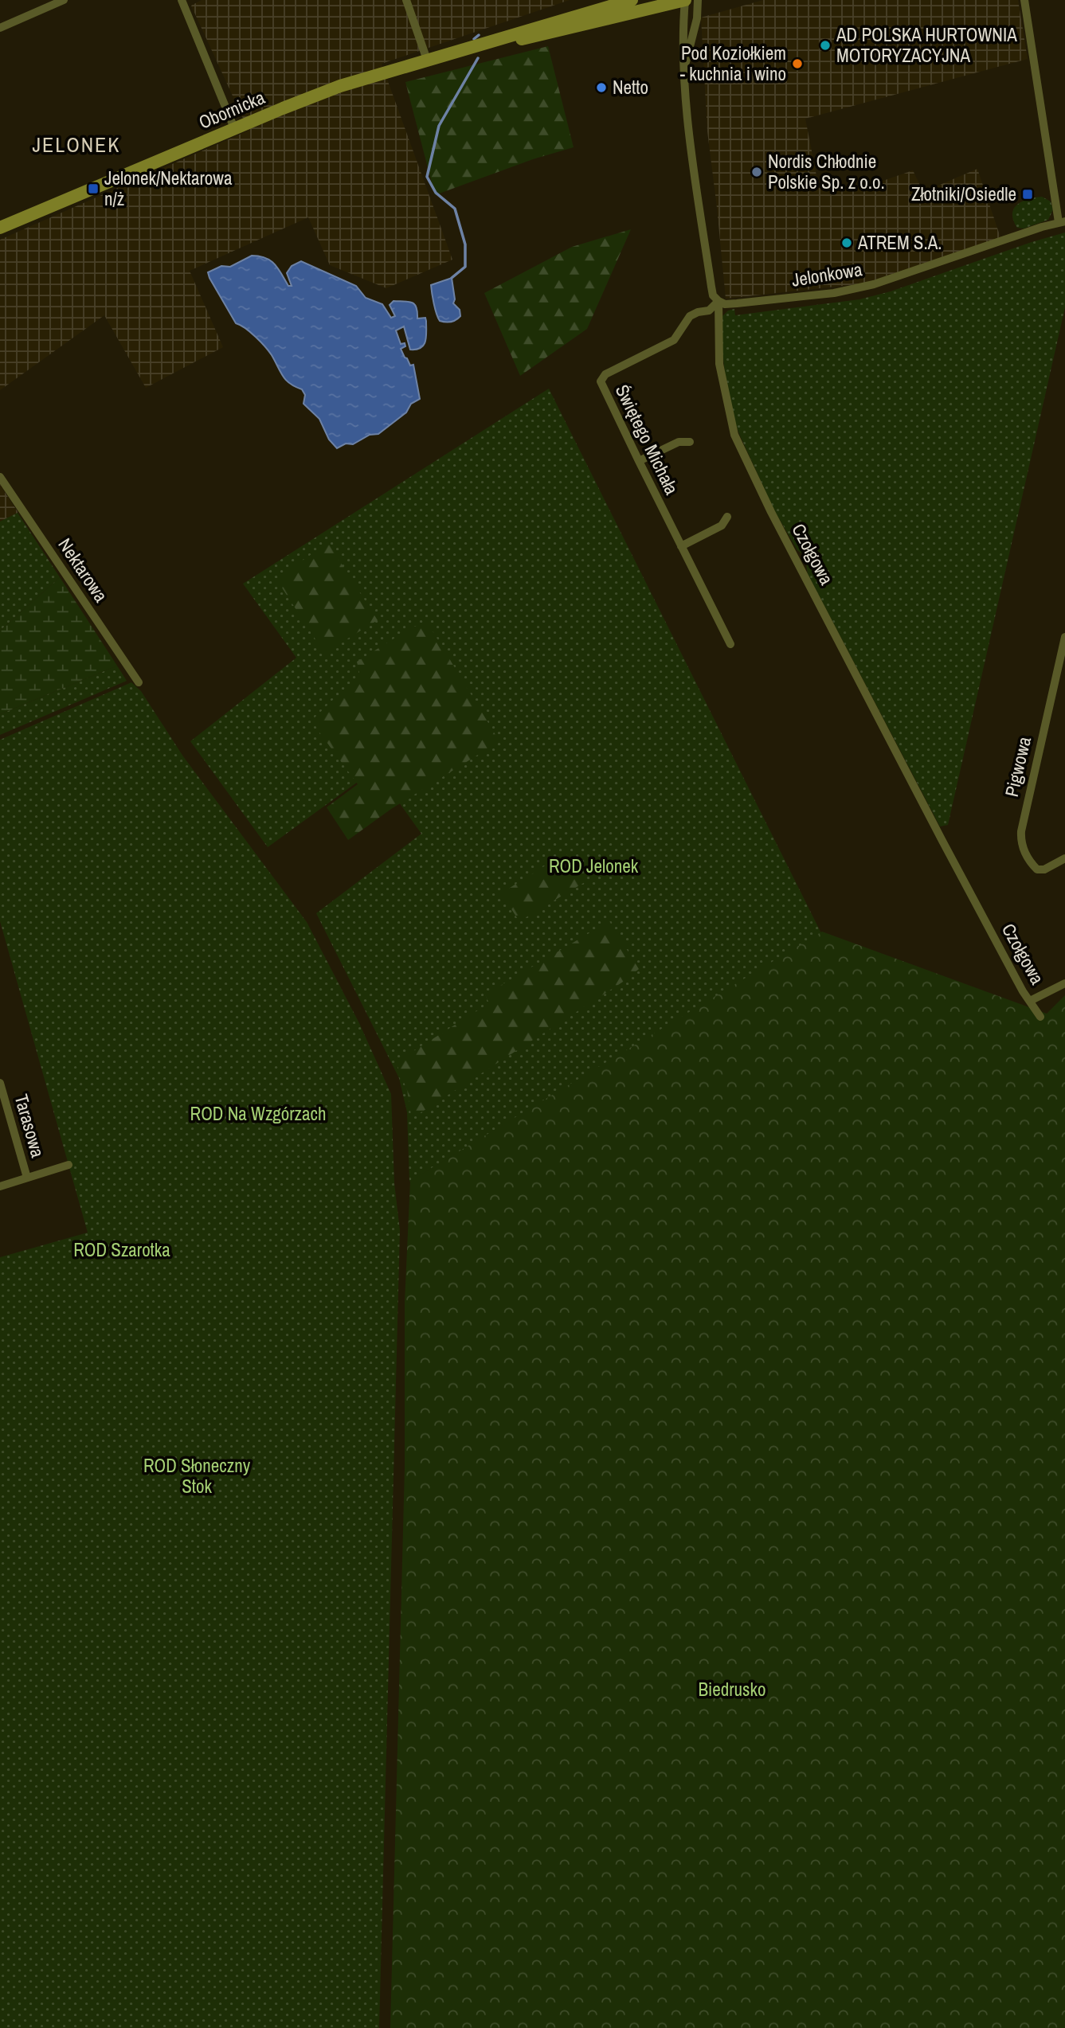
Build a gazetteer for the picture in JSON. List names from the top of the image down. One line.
{"streets":{"main road":["Obornicka"],"street":["Jelonkowa","Świętego Michała","Czołgowa","Nektarowa","Pigwowa","Tarasowa"]},"crossings":[["Obornicka","Czołgowa"],["Jelonkowa","Świętego Michała"],["Jelonkowa","Czołgowa"],["Świętego Michała","Czołgowa"]],"districts":["JELONEK"],"parks":["ROD Jelonek","ROD Na Wzgórzach","ROD Szarotka","ROD Słoneczny Stok","Biedrusko"],"places":{"other":["AD POLSKA HURTOWNIA MOTORYZACYJNA","Pod Koziołkiem - kuchnia i wino","Netto","Nordis Chłodnie Polskie Sp. z o.o.","ATREM S.A."],"transit":["Jelonek/Nektarowa n/ż","Złotniki/Osiedle"]}}
